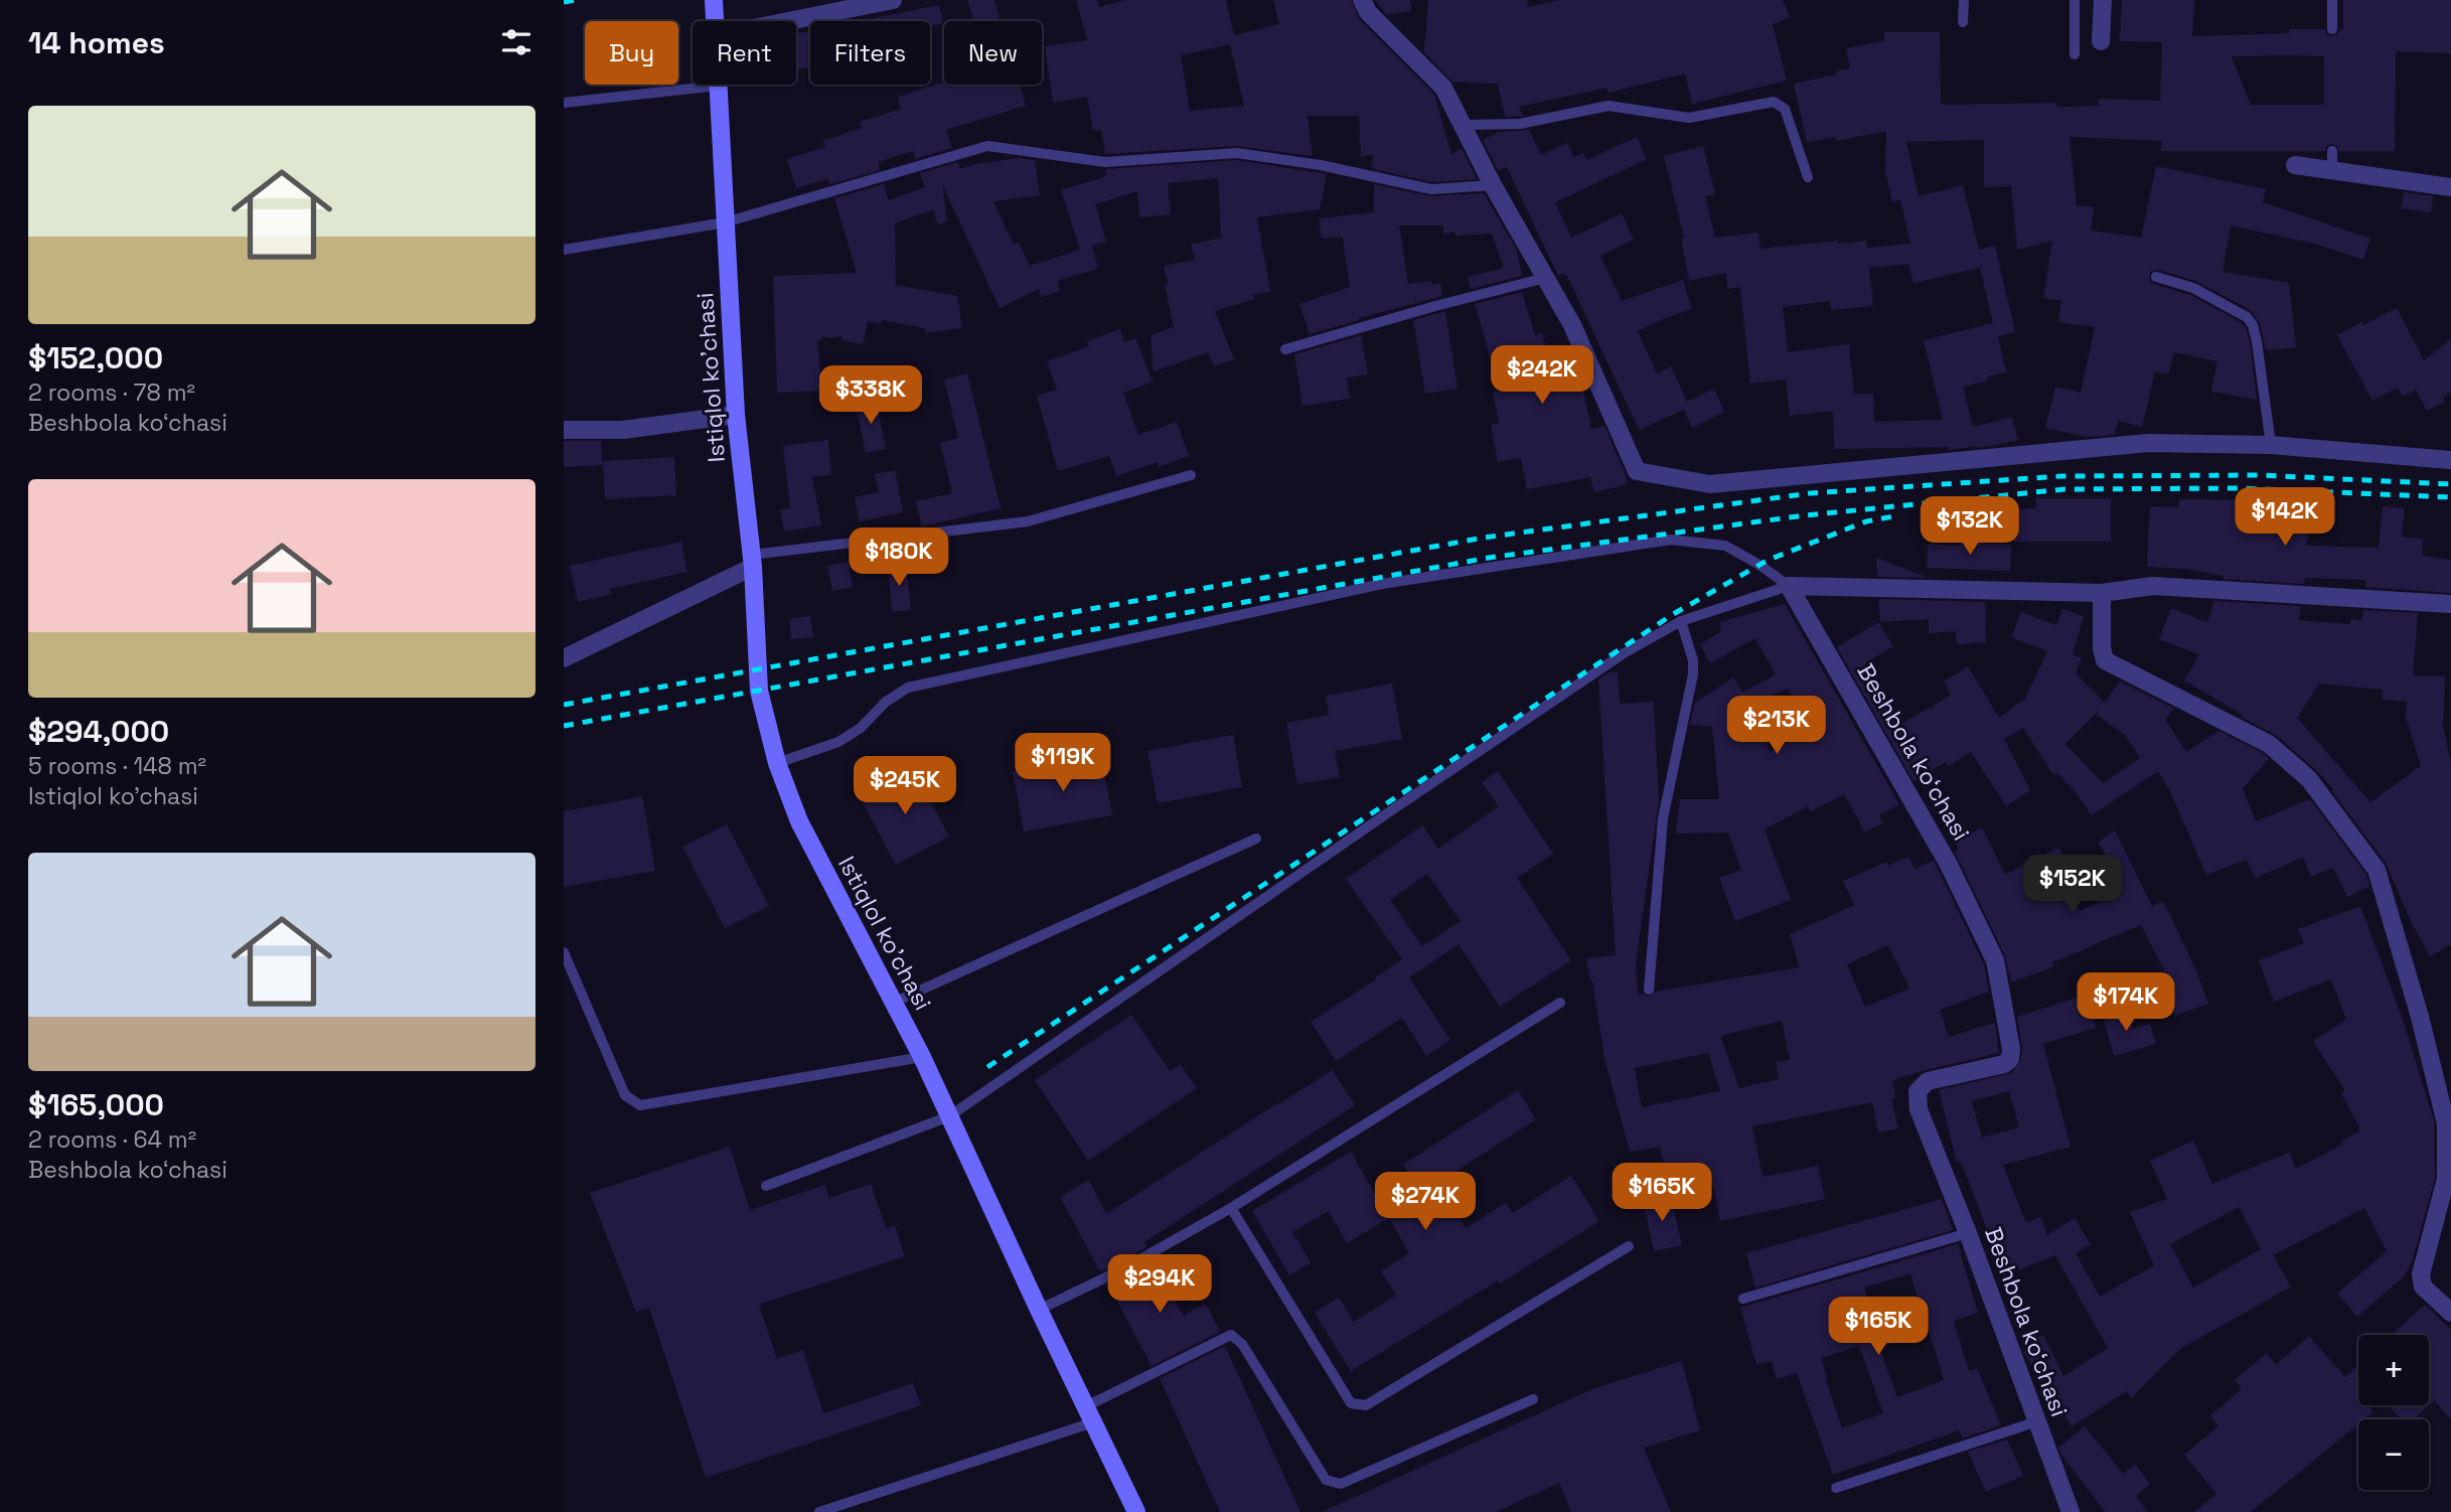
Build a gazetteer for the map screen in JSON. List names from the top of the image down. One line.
{"streets":{"main road":["Istiqlol ko'chasi"],"street":["Beshbola koʻchasi"]},"page":{"heading":"14 homes","chip":["Buy","Rent","Filters","New"],"list":[{"name":"$152,000","note":"2 rooms · 78 m² · Beshbola koʻchasi"},{"name":"$294,000","note":"5 rooms · 148 m² · Istiqlol ko'chasi"},{"name":"$165,000","note":"2 rooms · 64 m² · Beshbola koʻchasi"}],"price":["$242K","$338K","$142K","$132K","$180K","$213K","$119K","$245K","$152K","$174K","$165K","$274K","$294K","$165K"],"map_buttons":["+","−"]}}
